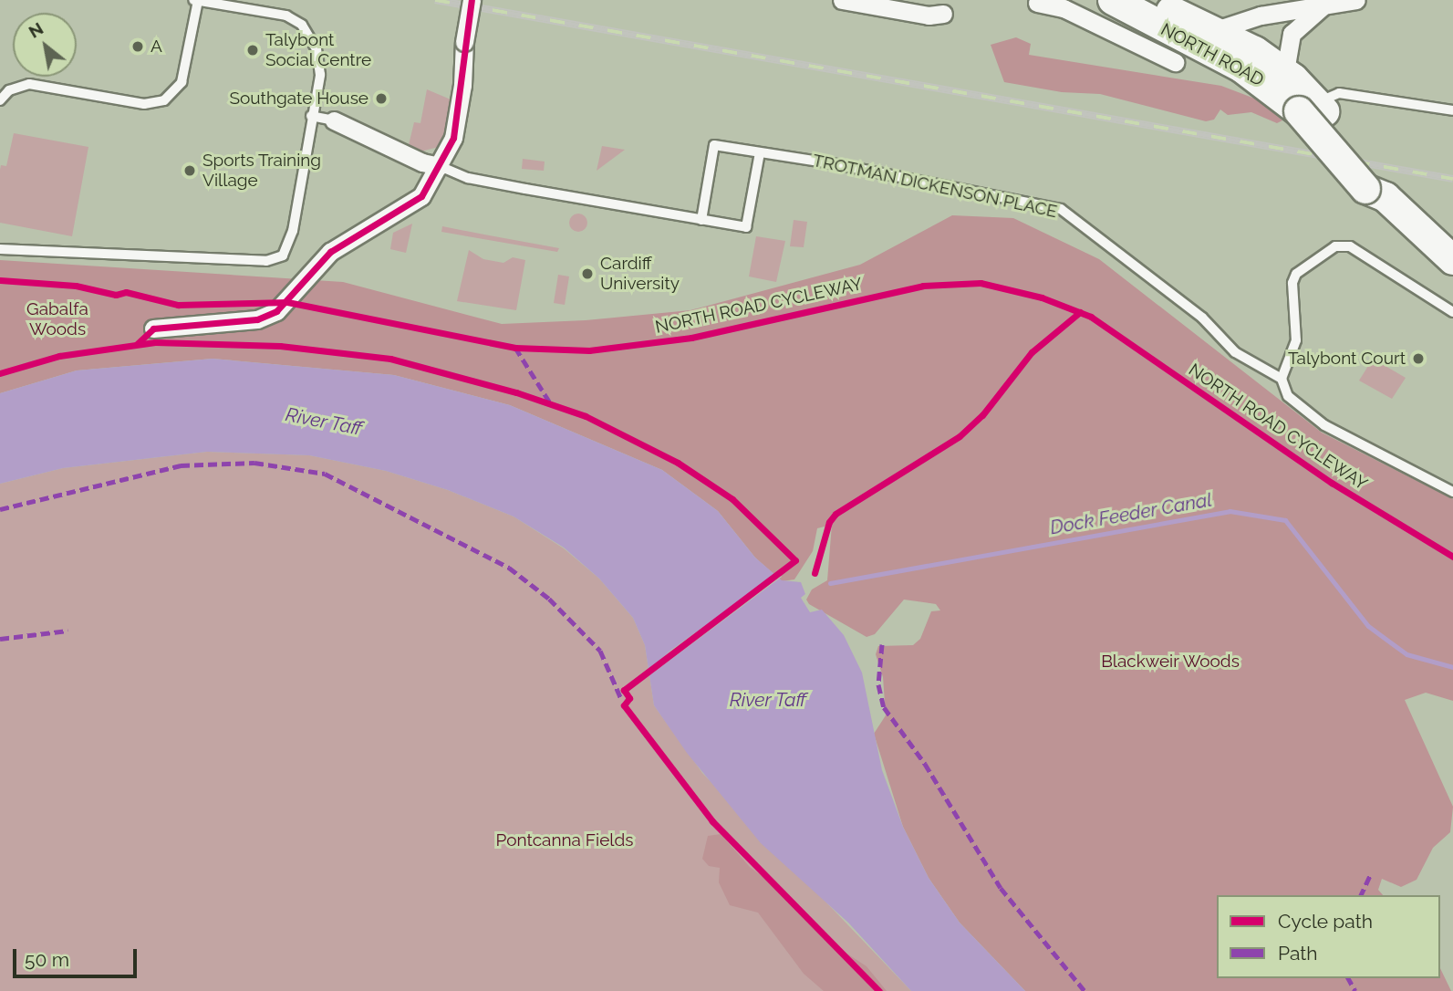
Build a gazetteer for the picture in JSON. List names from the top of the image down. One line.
{"streets":{"main road":["NORTH ROAD"],"lane":["TROTMAN DICKENSON PLACE"],"cycle path":["NORTH ROAD CYCLEWAY"]},"water":["River Taff","Dock Feeder Canal"],"parks":["Gabalfa Woods","Blackweir Woods","Pontcanna Fields"],"places":["A","Talybont Social Centre","Southgate House","Sports Training Village","Cardiff University","Talybont Court"],"legend":["Cycle path","Path"],"scale_bar":"50 m","north":"top left"}
